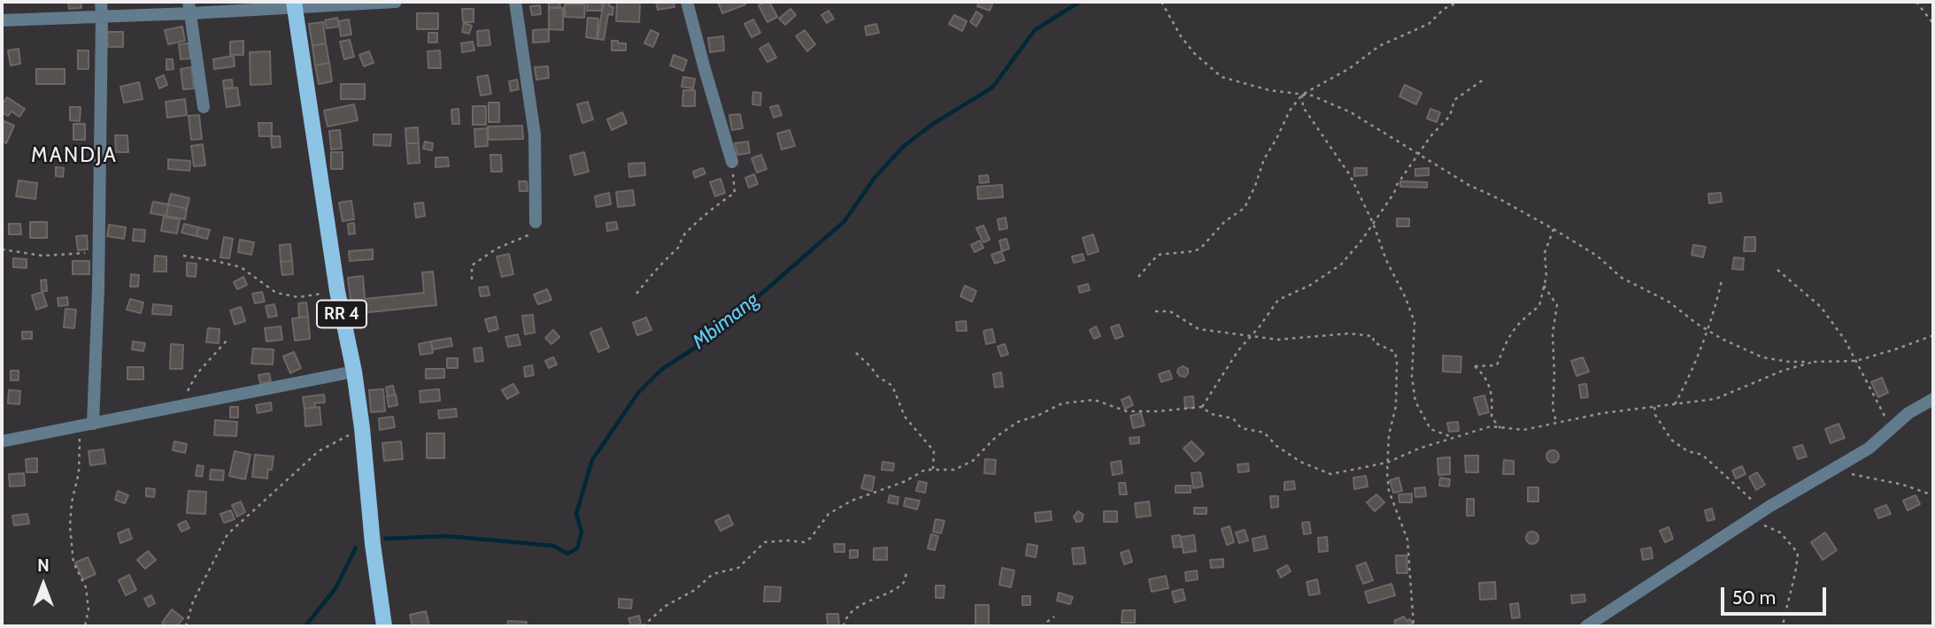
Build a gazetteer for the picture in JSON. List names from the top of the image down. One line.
{"streets":{"main road":["RR 4"]},"districts":["MANDJA"],"water":["Mbimang"],"scale_bar":"50 m","north":"top"}
